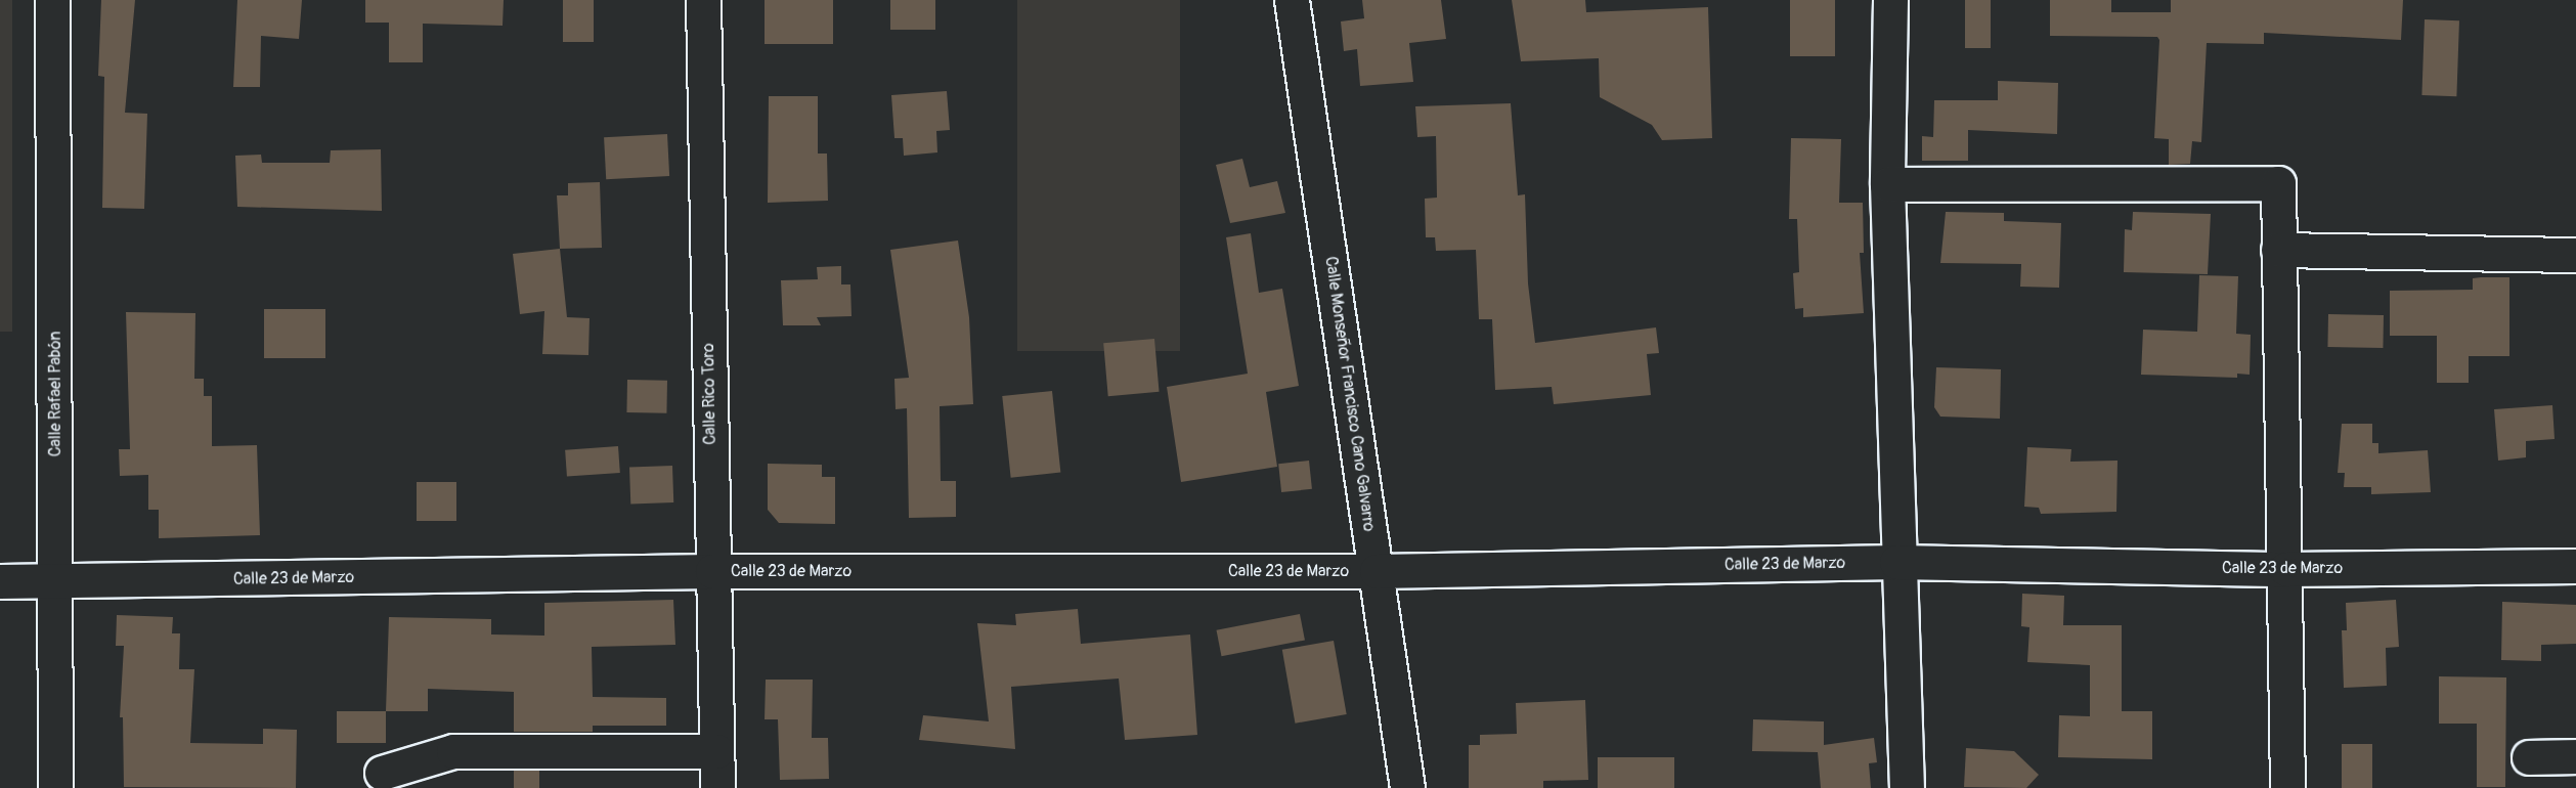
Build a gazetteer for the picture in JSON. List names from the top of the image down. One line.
{"streets":{"street":["Calle Rafael Pabón","Calle Rico Toro","Calle Monseñor Francisco Cano Galvarro","Calle 23 de Marzo"]},"crossings":[["Calle Rafael Pabón","Calle 23 de Marzo"],["Calle Rico Toro","Calle 23 de Marzo"],["Calle Monseñor Francisco Cano Galvarro","Calle 23 de Marzo"]]}
